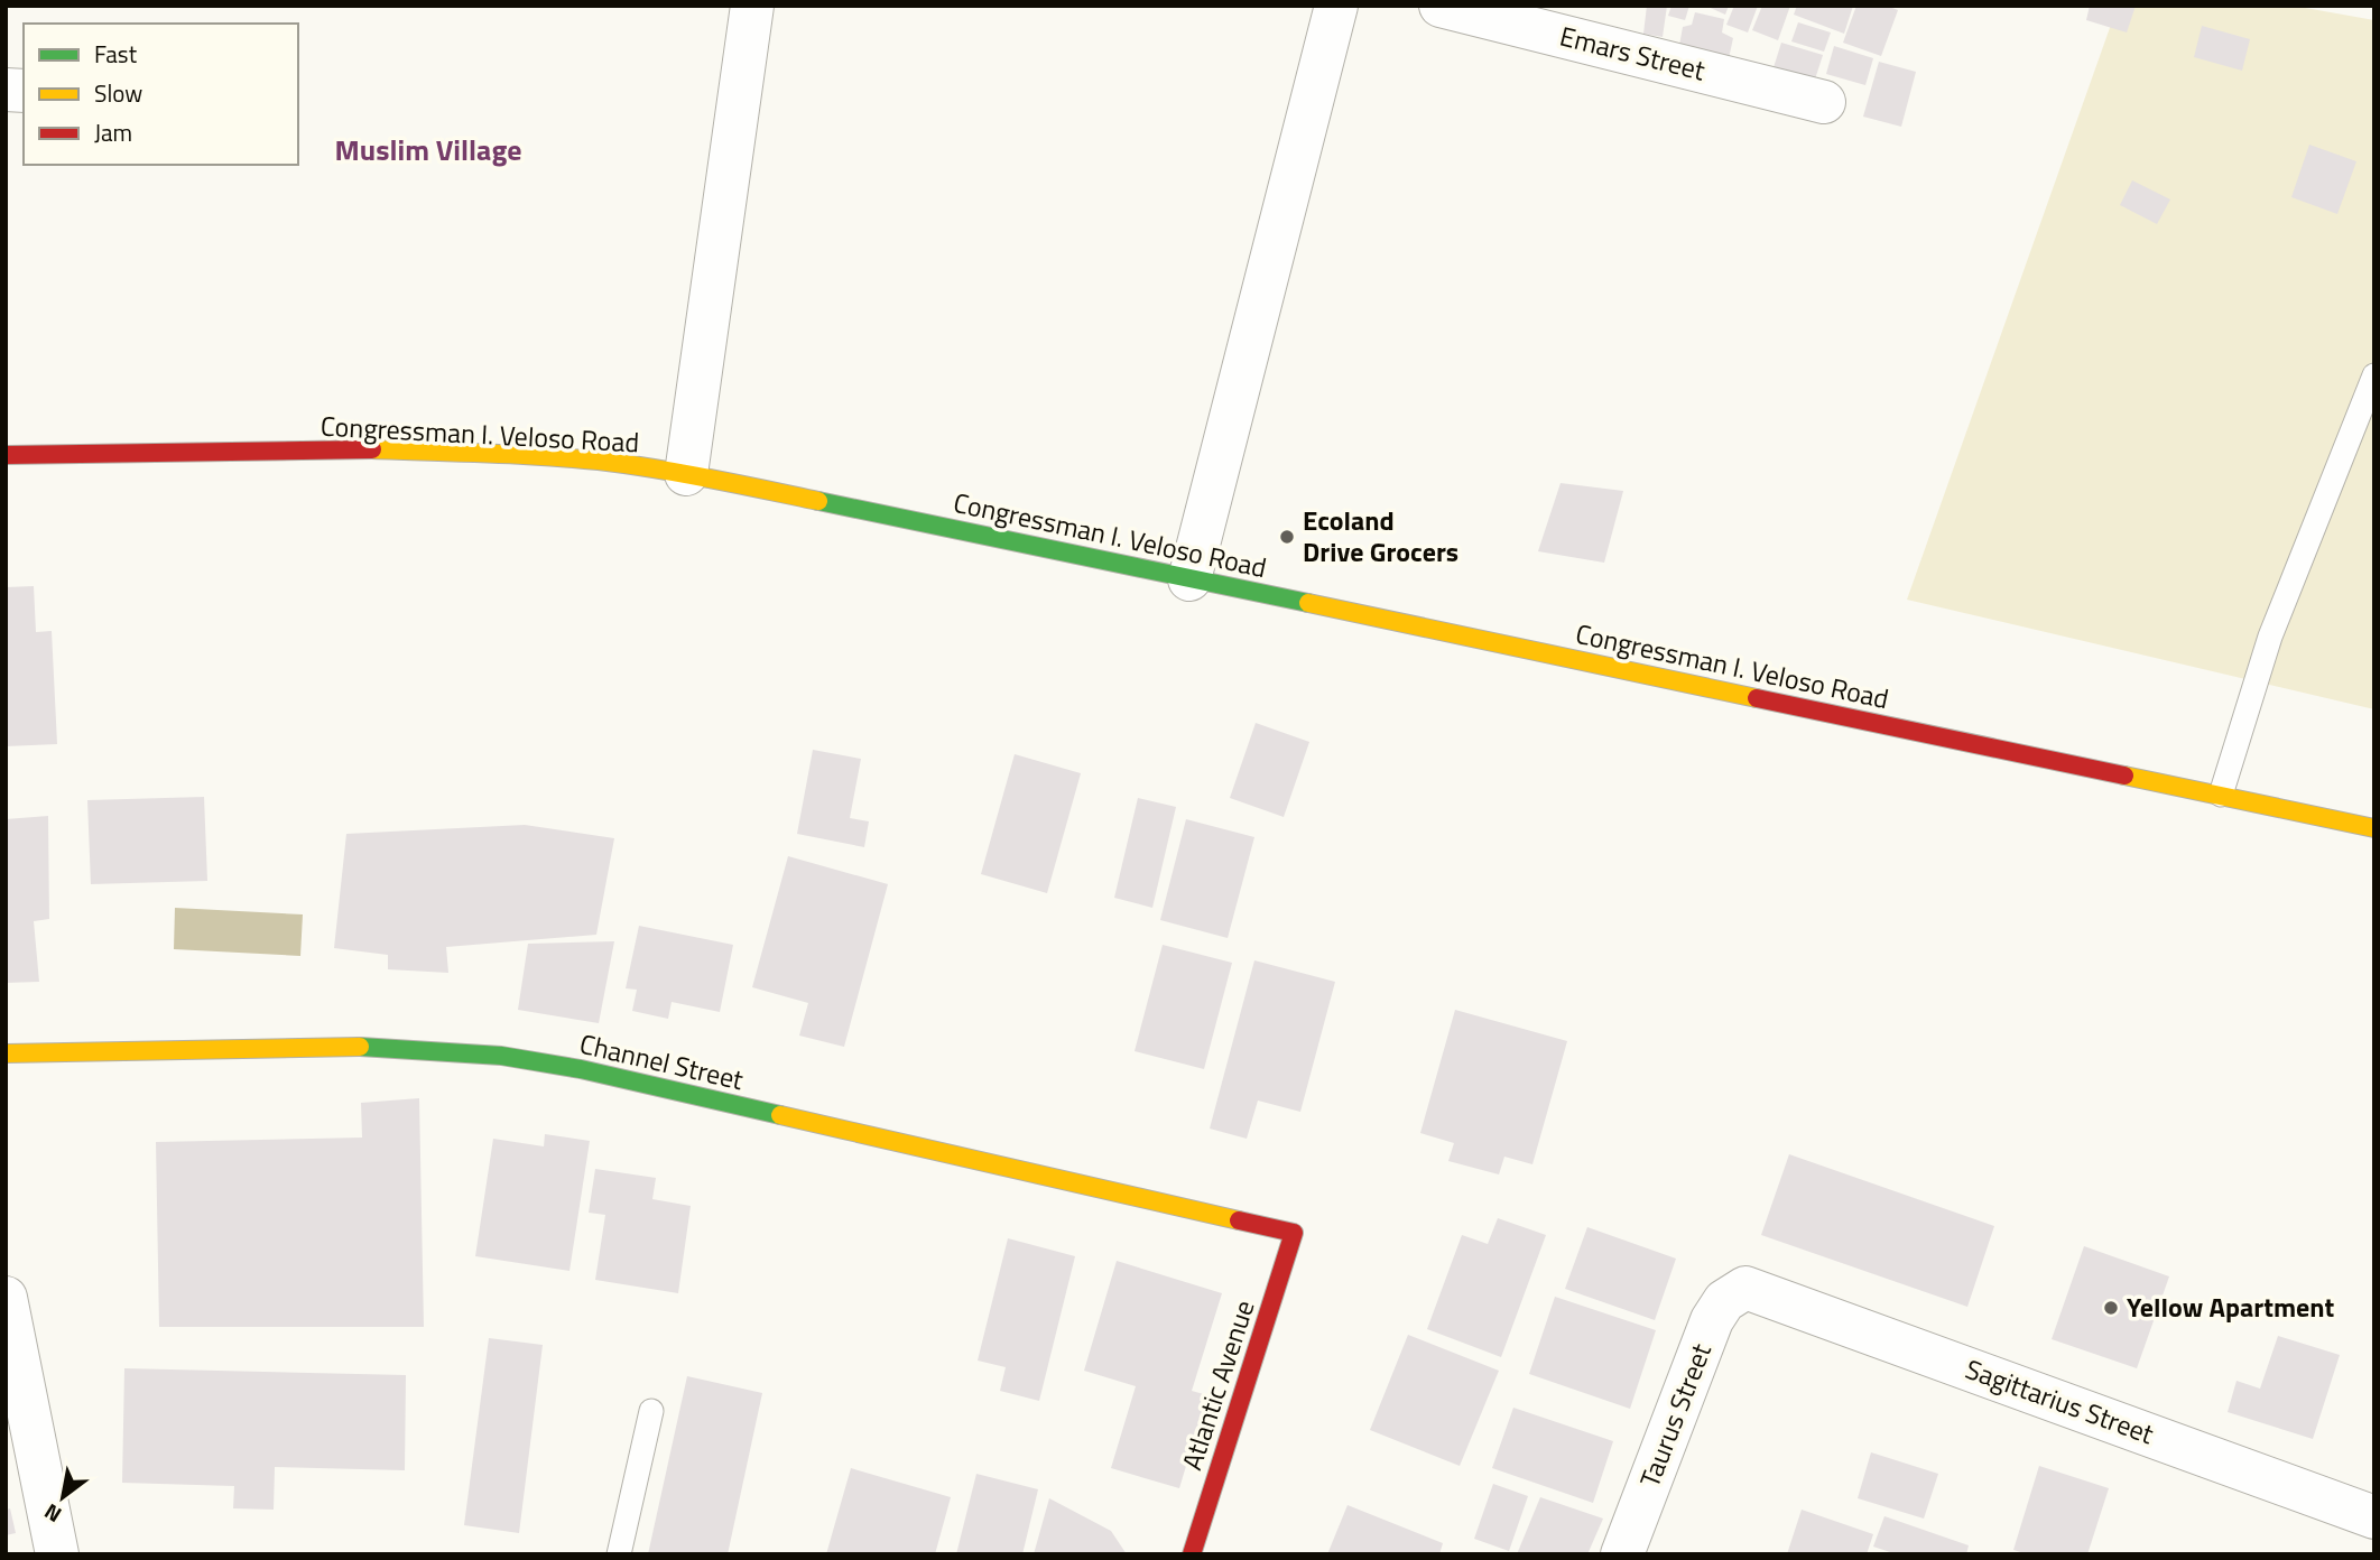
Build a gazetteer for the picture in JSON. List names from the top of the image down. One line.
{"streets":{"main road":["Congressman I. Veloso Road","Channel Street","Atlantic Avenue"],"street":["Emars Street","Sagittarius Street","Taurus Street"]},"crossings":[["Channel Street","Atlantic Avenue"],["Sagittarius Street","Taurus Street"]],"districts":["Muslim Village"],"places":["Ecoland Drive Grocers","Yellow Apartment"],"legend":["Fast","Slow","Jam"],"north":"bottom left"}
